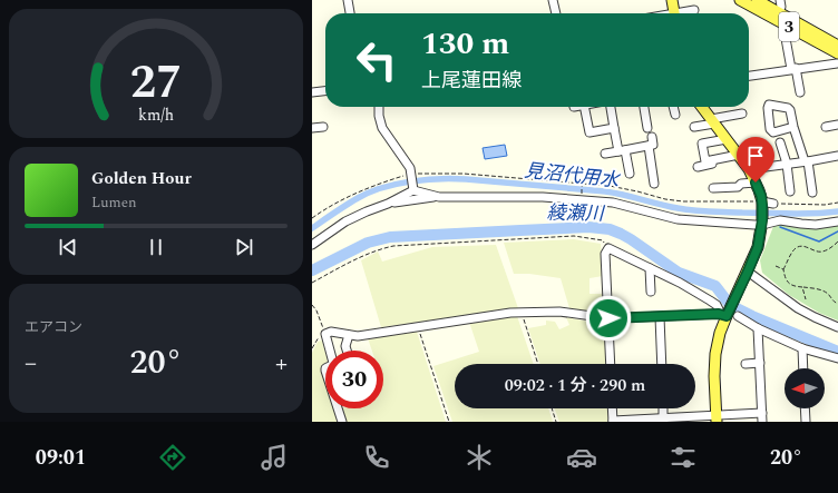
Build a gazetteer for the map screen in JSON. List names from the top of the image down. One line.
{"streets":{"main road":["3"]},"water":["見沼代用水","綾瀬川"],"north":"left","page":{"turn":["130 m","上尾蓮田線"],"song":["Golden Hour","Lumen"],"tile":"エアコン","heat":["−","20°","+"],"limit":"30","trip":"09:02 · 1 分 · 290 m","tabs":["09:01","20°"],"gauge":["27","km/h"]}}
